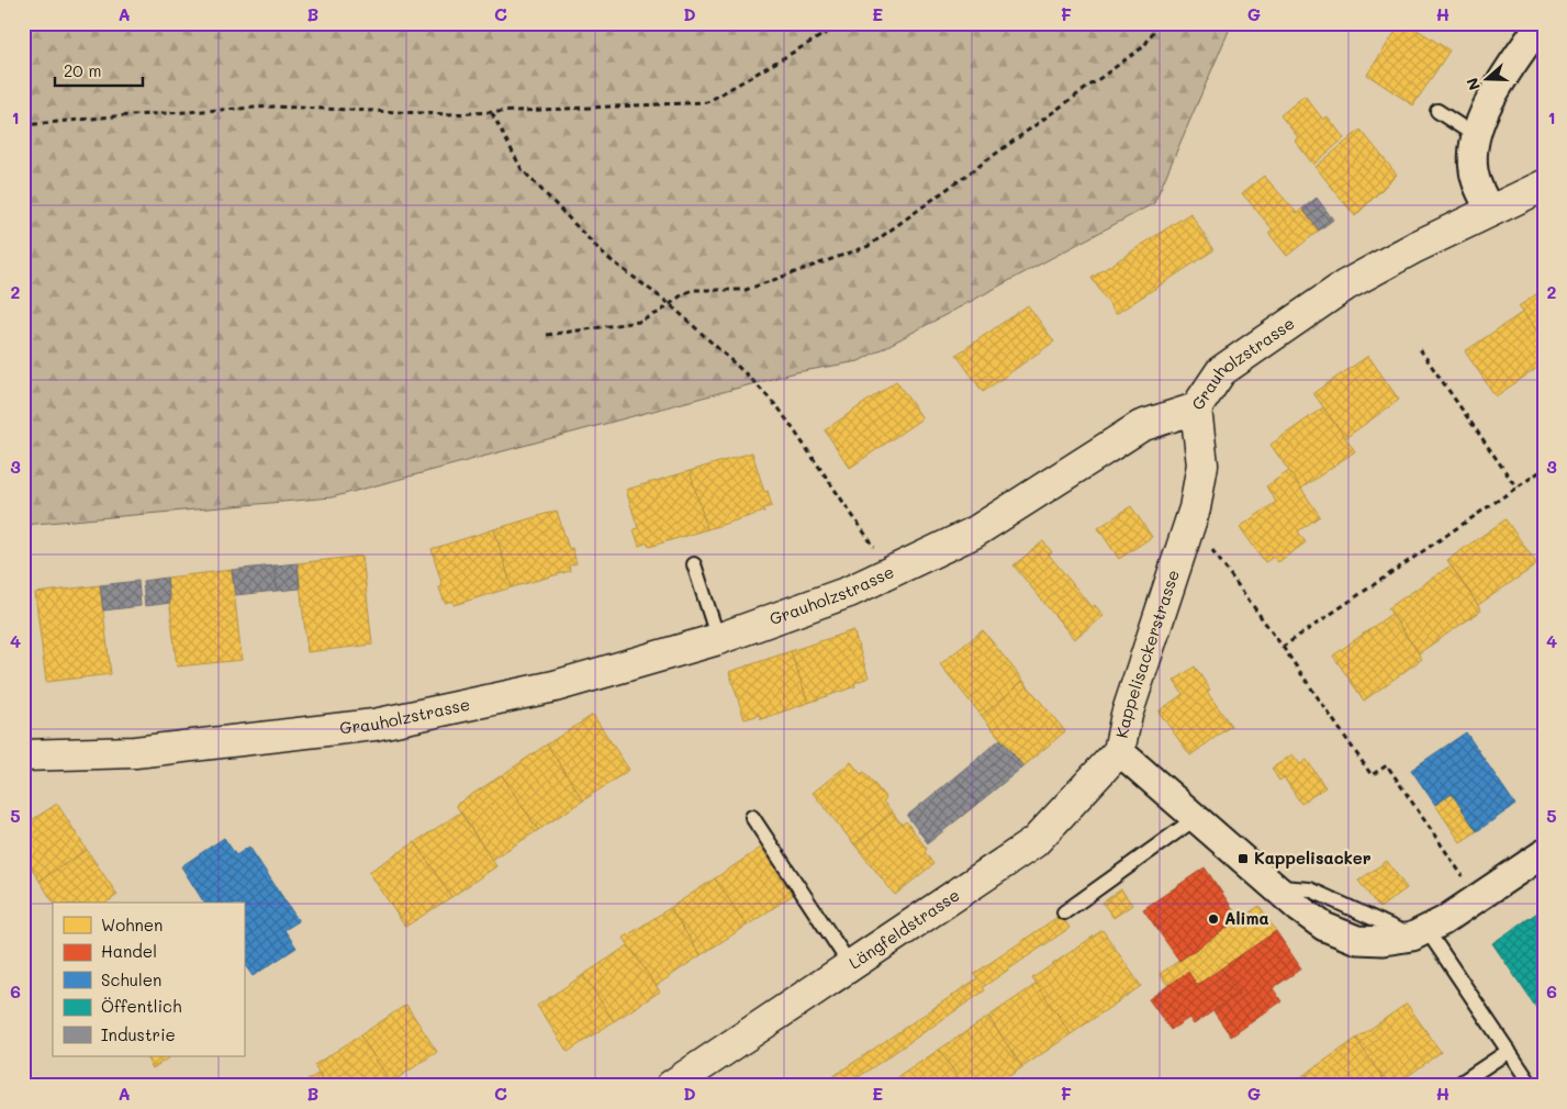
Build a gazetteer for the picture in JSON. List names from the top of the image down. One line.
{"streets":{"street":["Grauholzstrasse","Kappelisackerstrasse","Längfeldstrasse"]},"crossings":[["Grauholzstrasse","Kappelisackerstrasse"],["Kappelisackerstrasse","Längfeldstrasse"]],"places":{"transit":["Kappelisacker"],"other":["Alima"]},"legend":["Wohnen","Handel","Schulen","Öffentlich","Industrie"],"scale_bar":"20 m","north":"left","grid":{"columns":["A","B","C","D","E","F","G","H"],"rows":["1","2","3","4","5","6"]}}
